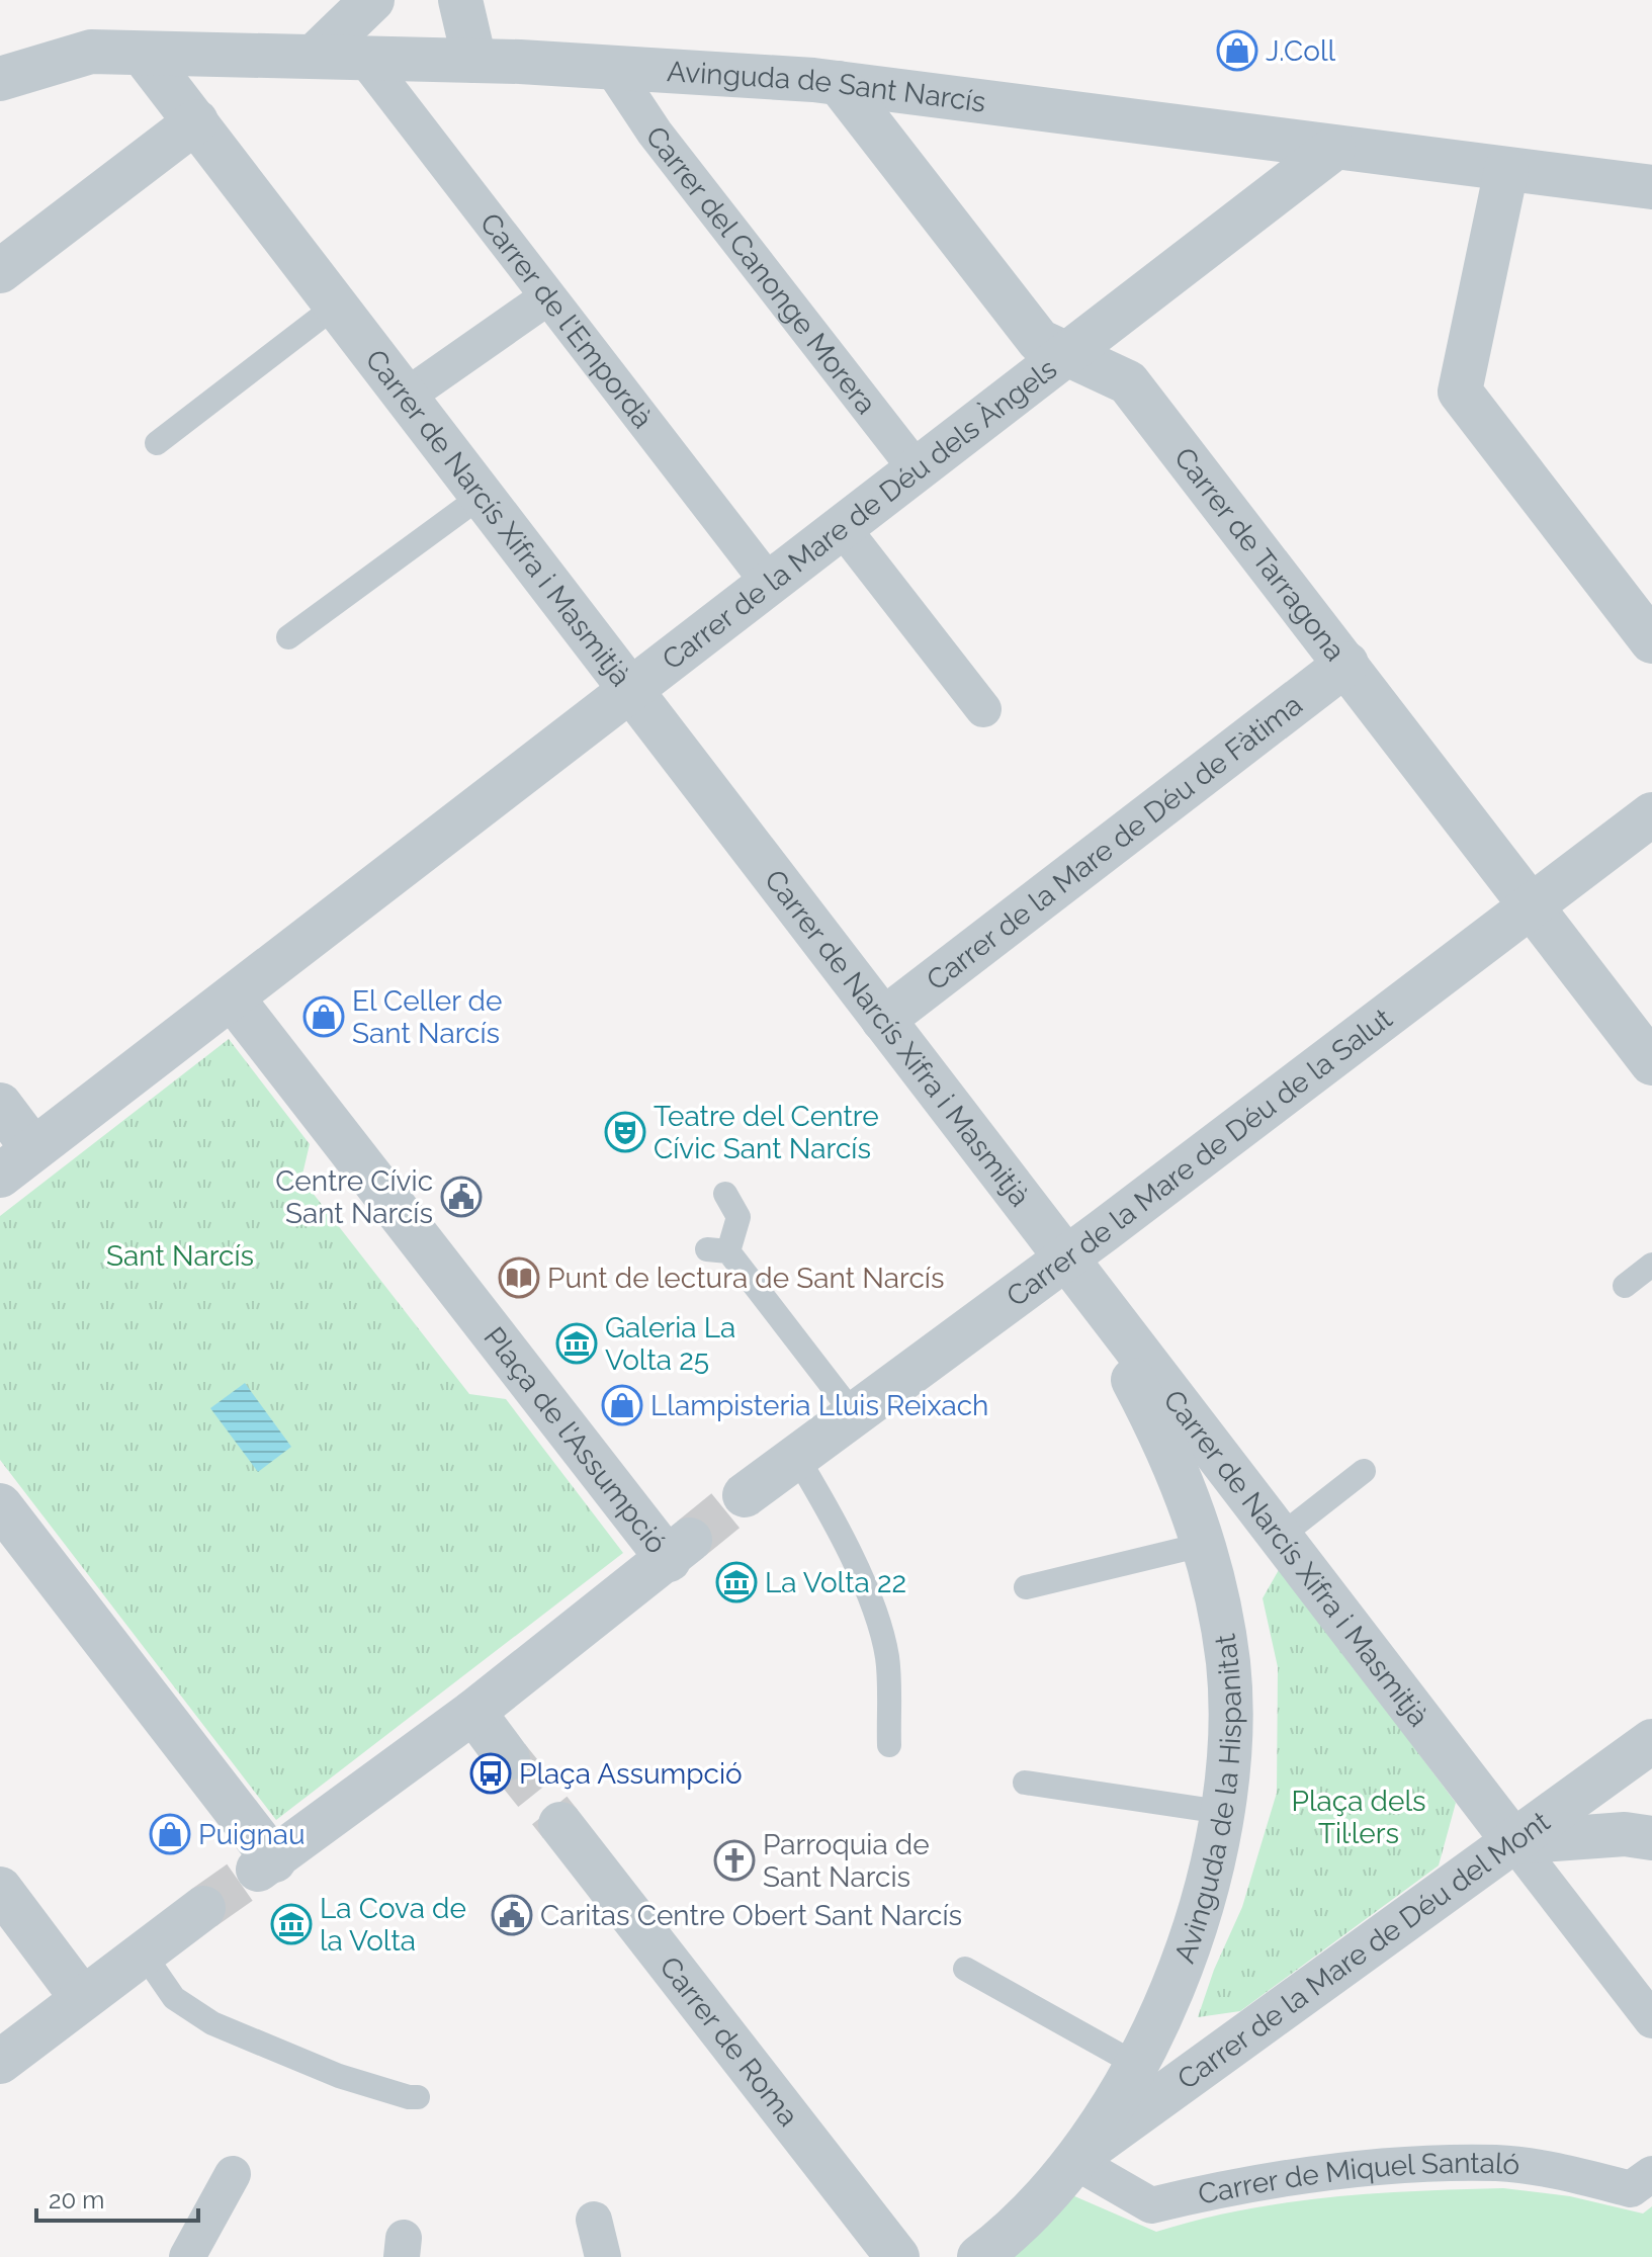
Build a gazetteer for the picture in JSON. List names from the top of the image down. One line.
{"streets":{"street":["Avinguda de Sant Narcís","Carrer del Canonge Morera","Carrer de l'Empordà","Carrer de la Mare de Déu dels Àngels","Carrer de Narcís Xifra i Masmitjà","Carrer de Tarragona","Carrer de la Mare de Déu de Fàtima","Carrer de la Mare de Déu de la Salut","Plaça de l'Assumpció","Avinguda de la Hispanitat","Carrer de la Mare de Déu del Mont","Carrer de Roma","Carrer de Miquel Santaló"]},"crossings":[["Avinguda de Sant Narcís","Carrer del Canonge Morera"],["Avinguda de Sant Narcís","Carrer de l'Empordà"],["Avinguda de Sant Narcís","Carrer de la Mare de Déu dels Àngels"],["Avinguda de Sant Narcís","Carrer de Narcís Xifra i Masmitjà"],["Avinguda de Sant Narcís","Carrer de Tarragona"],["Carrer del Canonge Morera","Carrer de la Mare de Déu dels Àngels"],["Carrer de l'Empordà","Carrer de la Mare de Déu dels Àngels"],["Carrer de la Mare de Déu dels Àngels","Carrer de Narcís Xifra i Masmitjà"],["Carrer de la Mare de Déu dels Àngels","Carrer de Tarragona"],["Carrer de la Mare de Déu dels Àngels","Plaça de l'Assumpció"],["Carrer de Narcís Xifra i Masmitjà","Carrer de la Mare de Déu de Fàtima"],["Carrer de Narcís Xifra i Masmitjà","Carrer de la Mare de Déu de la Salut"],["Carrer de Narcís Xifra i Masmitjà","Avinguda de la Hispanitat"],["Carrer de Narcís Xifra i Masmitjà","Carrer de la Mare de Déu del Mont"],["Carrer de Tarragona","Carrer de la Mare de Déu de Fàtima"],["Carrer de Tarragona","Carrer de la Mare de Déu de la Salut"],["Carrer de la Mare de Déu de la Salut","Avinguda de la Hispanitat"],["Avinguda de la Hispanitat","Carrer de la Mare de Déu del Mont"],["Avinguda de la Hispanitat","Carrer de Miquel Santaló"],["Carrer de la Mare de Déu del Mont","Carrer de Miquel Santaló"]],"parks":["Sant Narcís","Plaça dels Til·lers"],"places":{"shop":["J.Coll","El Celler de Sant Narcís","Llampisteria Lluis Reixach","Puignau"],"theatre":["Teatre del Centre Cívic Sant Narcís"],"public building":["Centre Cívic Sant Narcís","Caritas Centre Obert Sant Narcís"],"library":["Punt de lectura de Sant Narcís"],"museum":["Galeria La Volta 25","La Volta 22","La Cova de la Volta"],"bus stop":["Plaça Assumpció"],"church":["Parroquia de Sant Narcis"]},"scale_bar":"20 m"}
